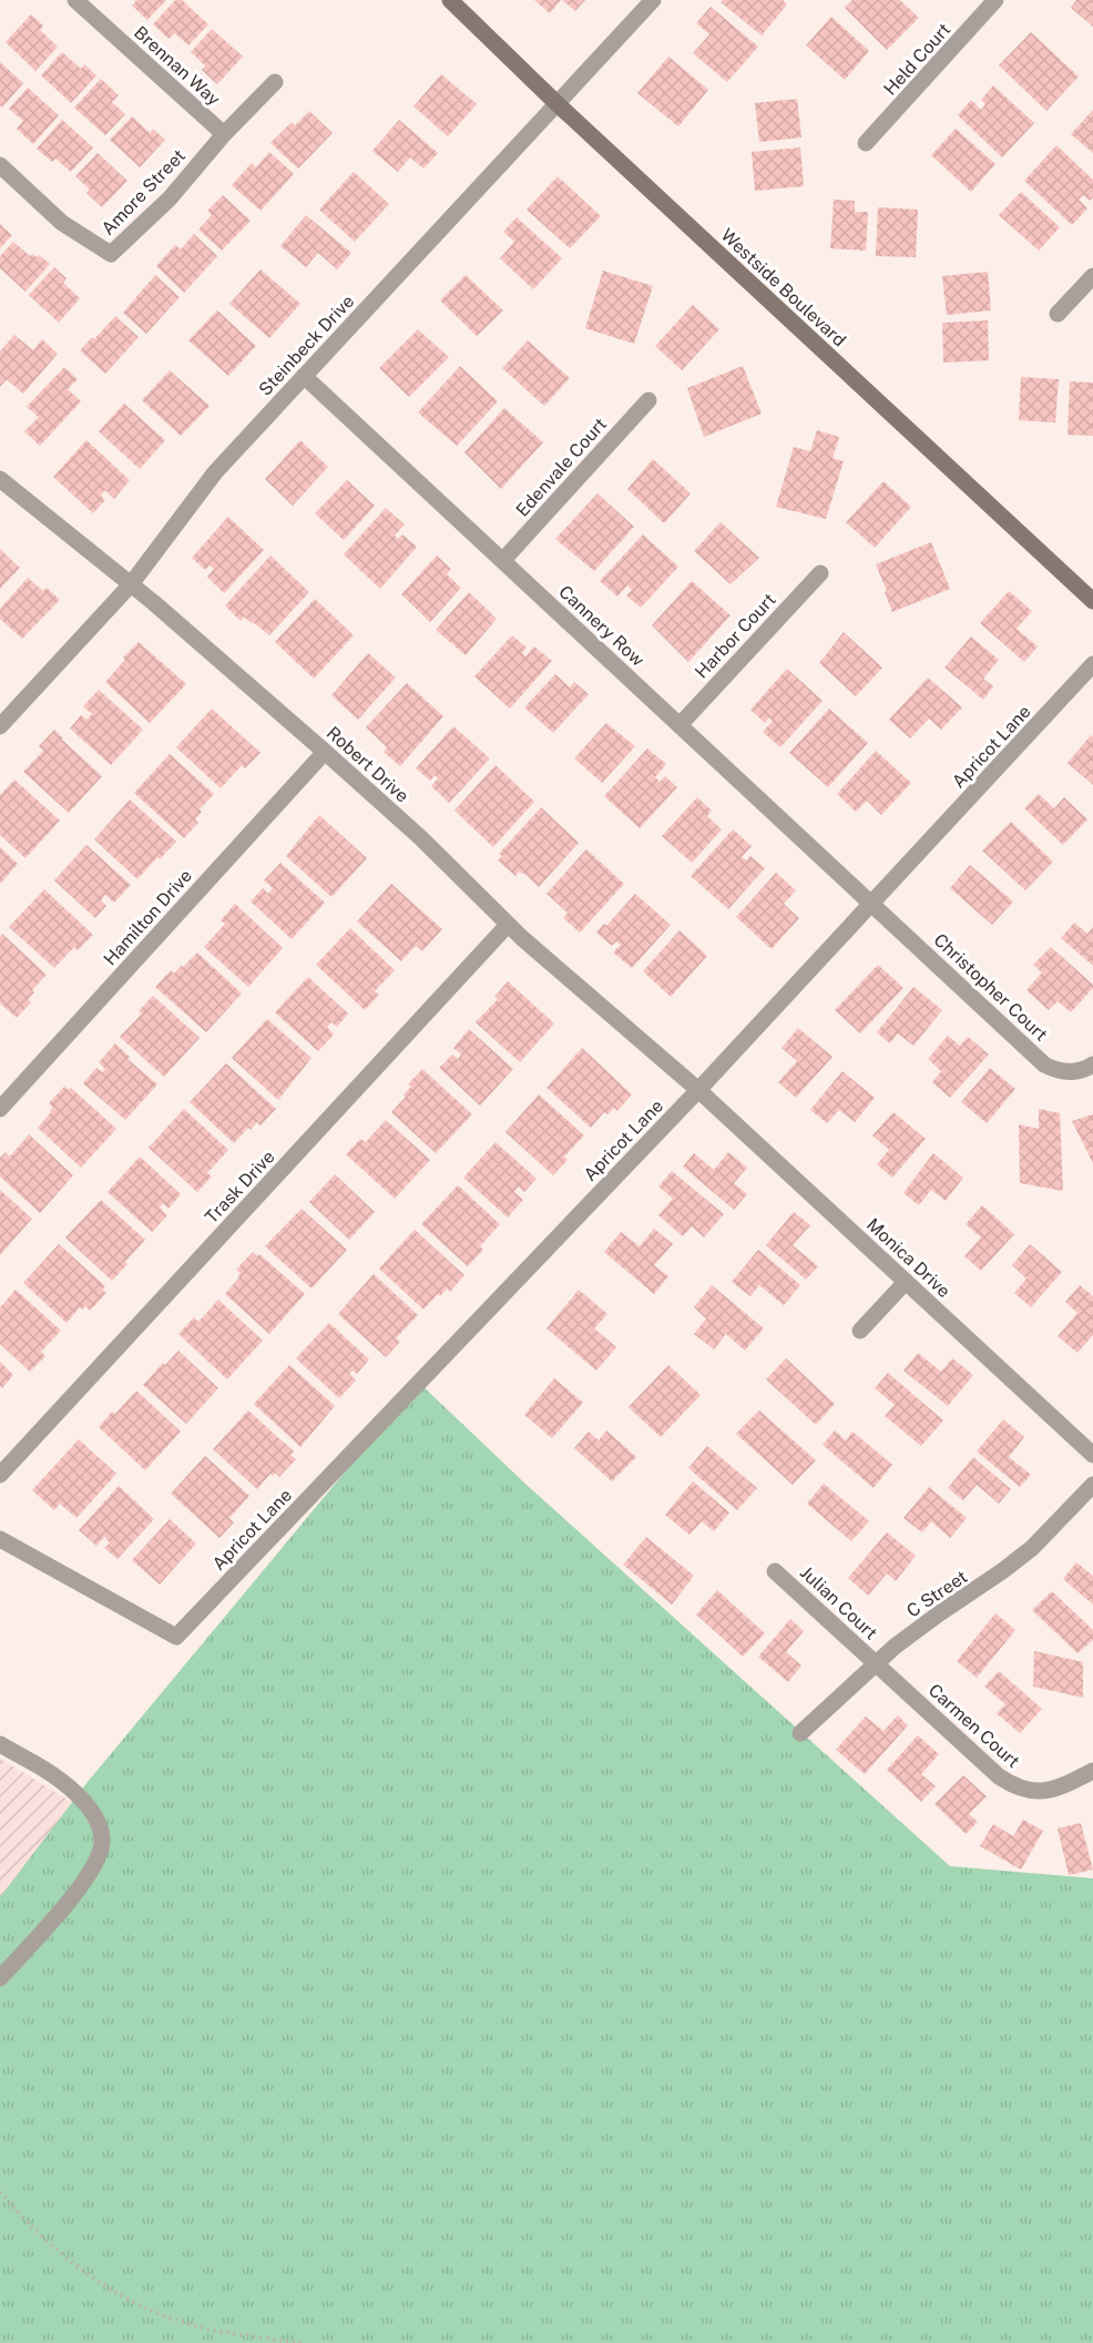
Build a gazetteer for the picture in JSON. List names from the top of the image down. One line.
{"streets":{"street":["Held Court","Brennan Way","Amore Street","Westside Boulevard","Steinbeck Drive","Edenvale Court","Cannery Row","Harbor Court","Apricot Lane","Robert Drive","Hamilton Drive","Christopher Court","Trask Drive","Monica Drive","C Street","Julian Court","Carmen Court"]},"crossings":[["Brennan Way","Amore Street"],["Westside Boulevard","Steinbeck Drive"],["Steinbeck Drive","Cannery Row"],["Steinbeck Drive","Robert Drive"],["Edenvale Court","Cannery Row"],["Cannery Row","Harbor Court"],["Cannery Row","Apricot Lane"],["Cannery Row","Christopher Court"],["Apricot Lane","Robert Drive"],["Apricot Lane","Christopher Court"],["Apricot Lane","Monica Drive"],["Robert Drive","Hamilton Drive"],["Robert Drive","Trask Drive"],["Robert Drive","Monica Drive"],["C Street","Julian Court"],["C Street","Carmen Court"],["Julian Court","Carmen Court"]]}
